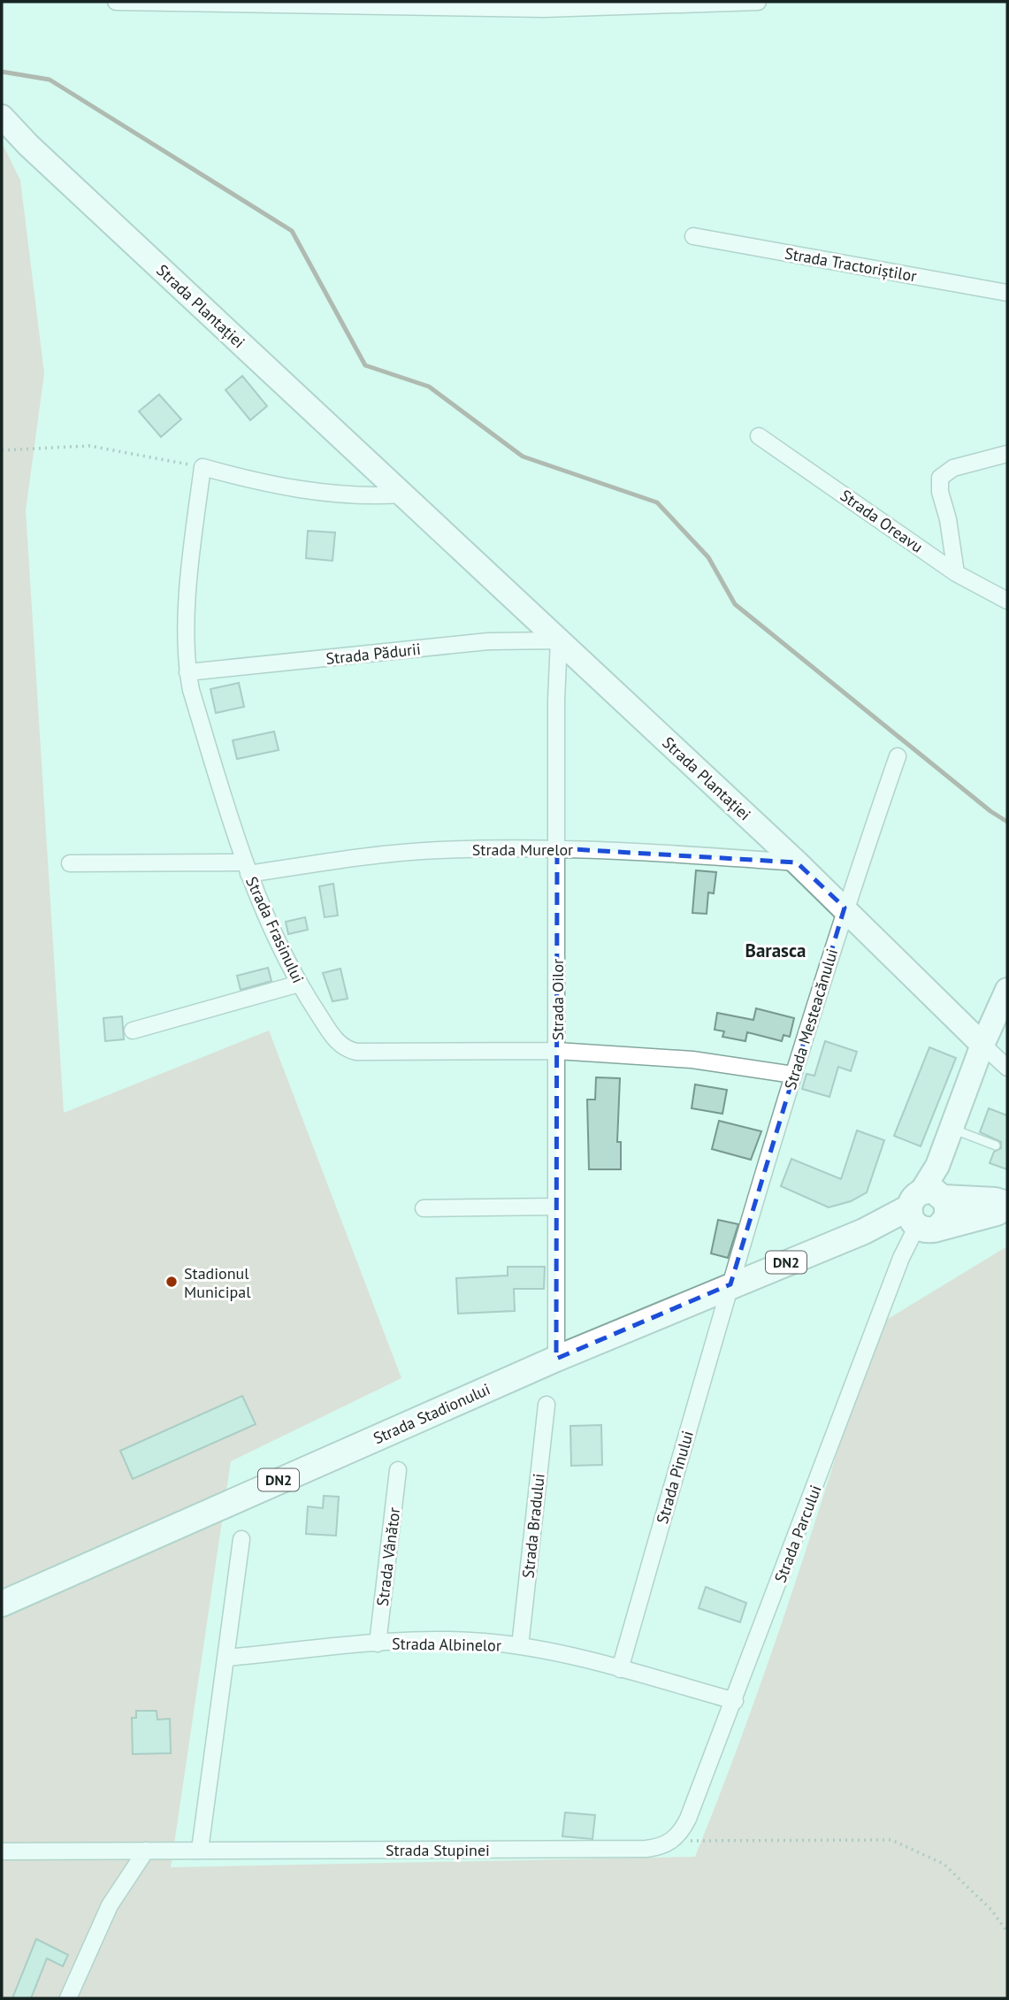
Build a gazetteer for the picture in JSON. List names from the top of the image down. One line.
{"streets":{"main road":["Strada Plantației","DN2","Strada Stadionului"],"street":["Strada Tractoriștilor","Strada Oreavu","Strada Pădurii","Strada Murelor","Strada Frasinului","Strada Oilor","Strada Mesteacănului","Strada Pinului","Strada Bradului","Strada Parcului","Strada Vânător","Strada Albinelor","Strada Stupinei"]},"crossings":[["Strada Plantației","Strada Pădurii"],["Strada Plantației","Strada Murelor"],["Strada Plantației","Strada Oilor"],["Strada Plantației","Strada Mesteacănului"],["Strada Pădurii","Strada Frasinului"],["Strada Pădurii","Strada Oilor"],["Strada Murelor","Strada Frasinului"],["Strada Murelor","Strada Oilor"],["Strada Frasinului","Strada Oilor"],["Strada Frasinului","Strada Mesteacănului"],["Strada Oilor","Strada Stadionului"],["Strada Mesteacănului","Strada Stadionului"],["Strada Mesteacănului","Strada Pinului"],["DN2","Strada Stadionului"],["DN2","Strada Parcului"],["Strada Stadionului","Strada Pinului"],["Strada Stadionului","Strada Parcului"],["Strada Pinului","Strada Albinelor"],["Strada Bradului","Strada Albinelor"],["Strada Parcului","Strada Albinelor"],["Strada Parcului","Strada Stupinei"],["Strada Vânător","Strada Albinelor"]],"districts":["Barasca"],"places":["Stadionul Municipal"]}
